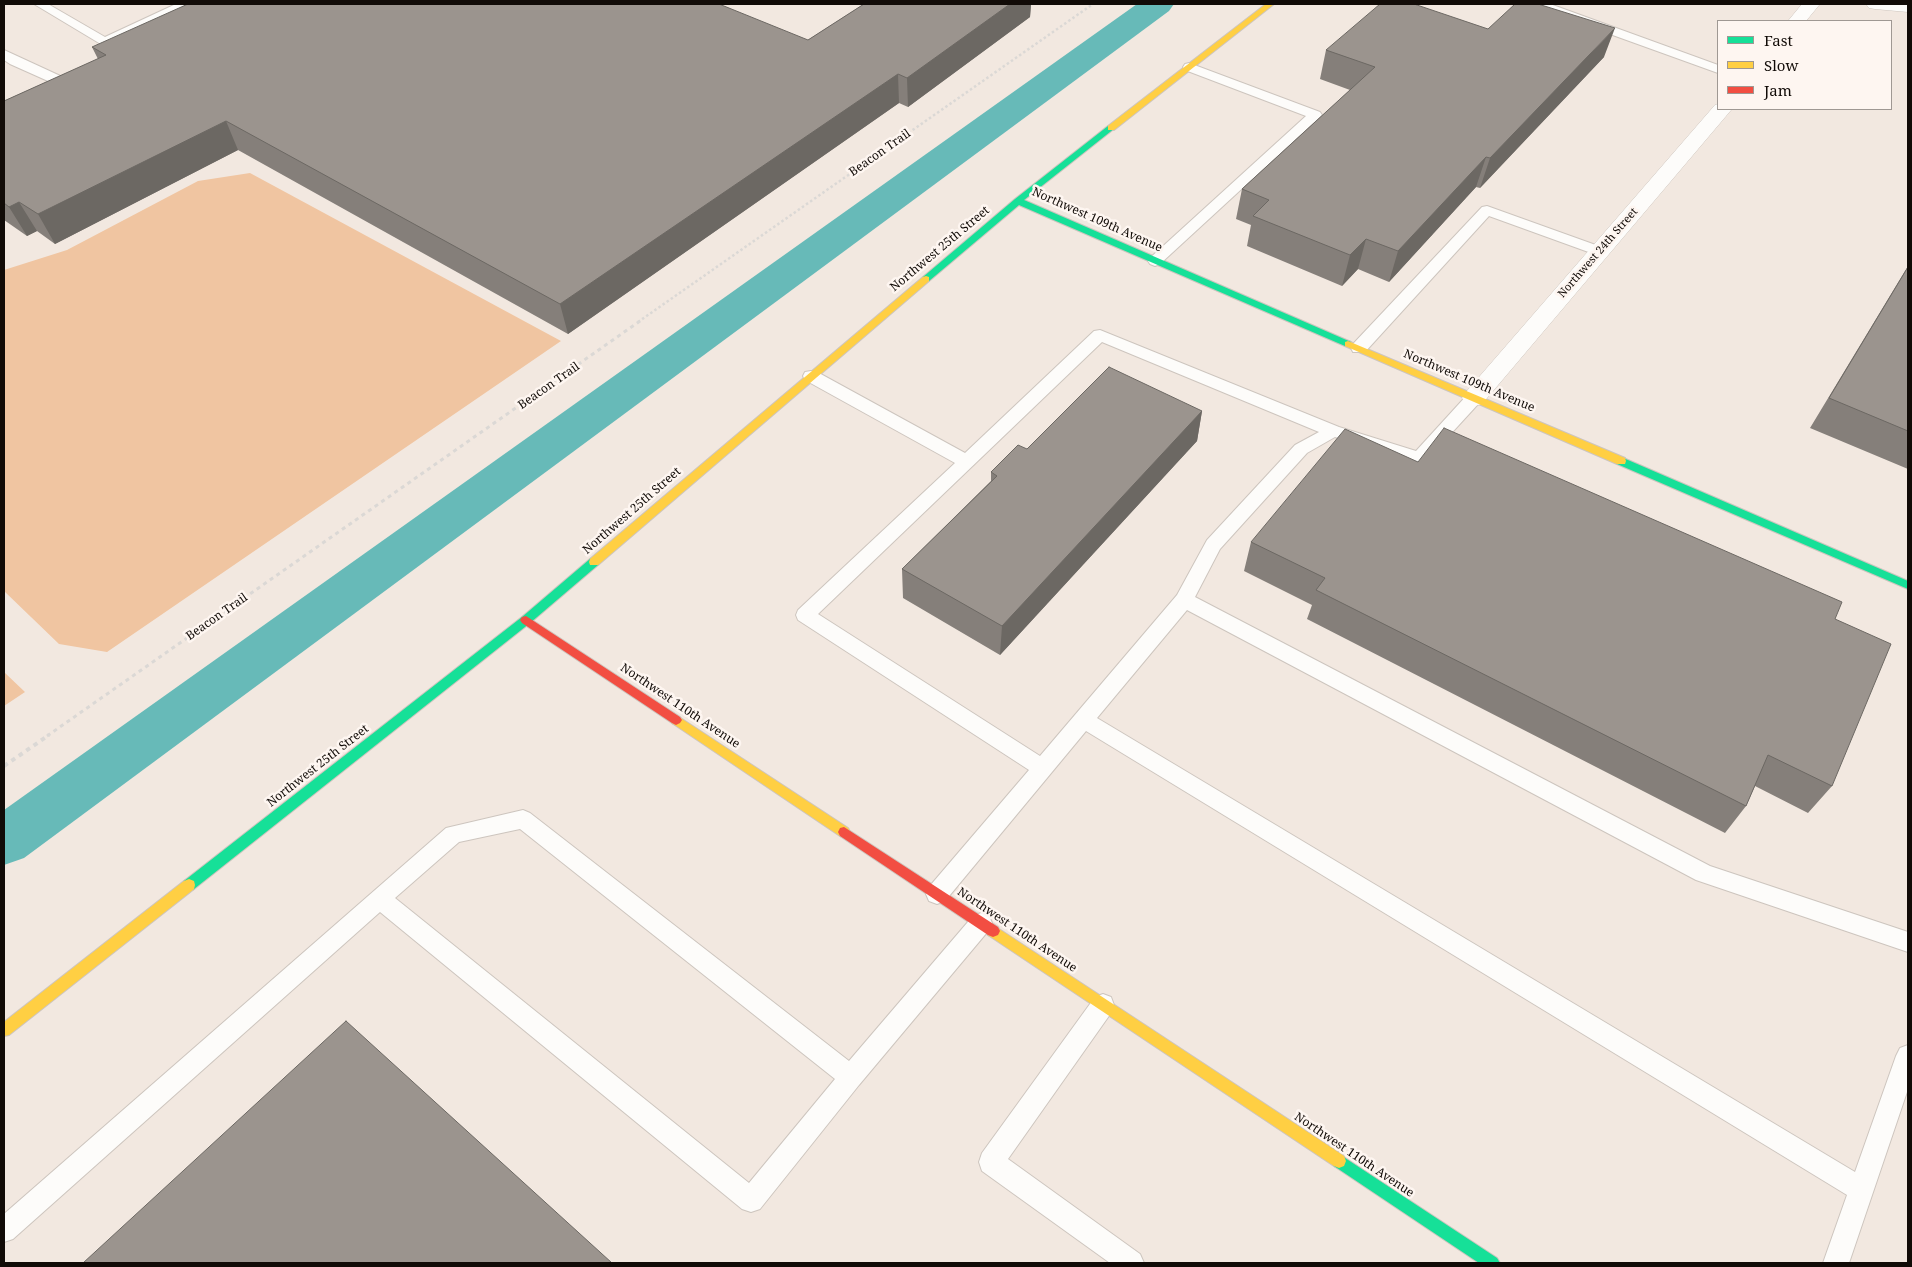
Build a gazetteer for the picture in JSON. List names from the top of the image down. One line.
{"streets":{"street":["Northwest 109th Avenue","Northwest 25th Street","Northwest 24th Street","Northwest 110th Avenue"],"path":["Beacon Trail"]},"crossings":[["Northwest 109th Avenue","Northwest 25th Street"],["Northwest 109th Avenue","Northwest 24th Street"],["Northwest 25th Street","Northwest 110th Avenue"]],"legend":["Fast","Slow","Jam"]}
